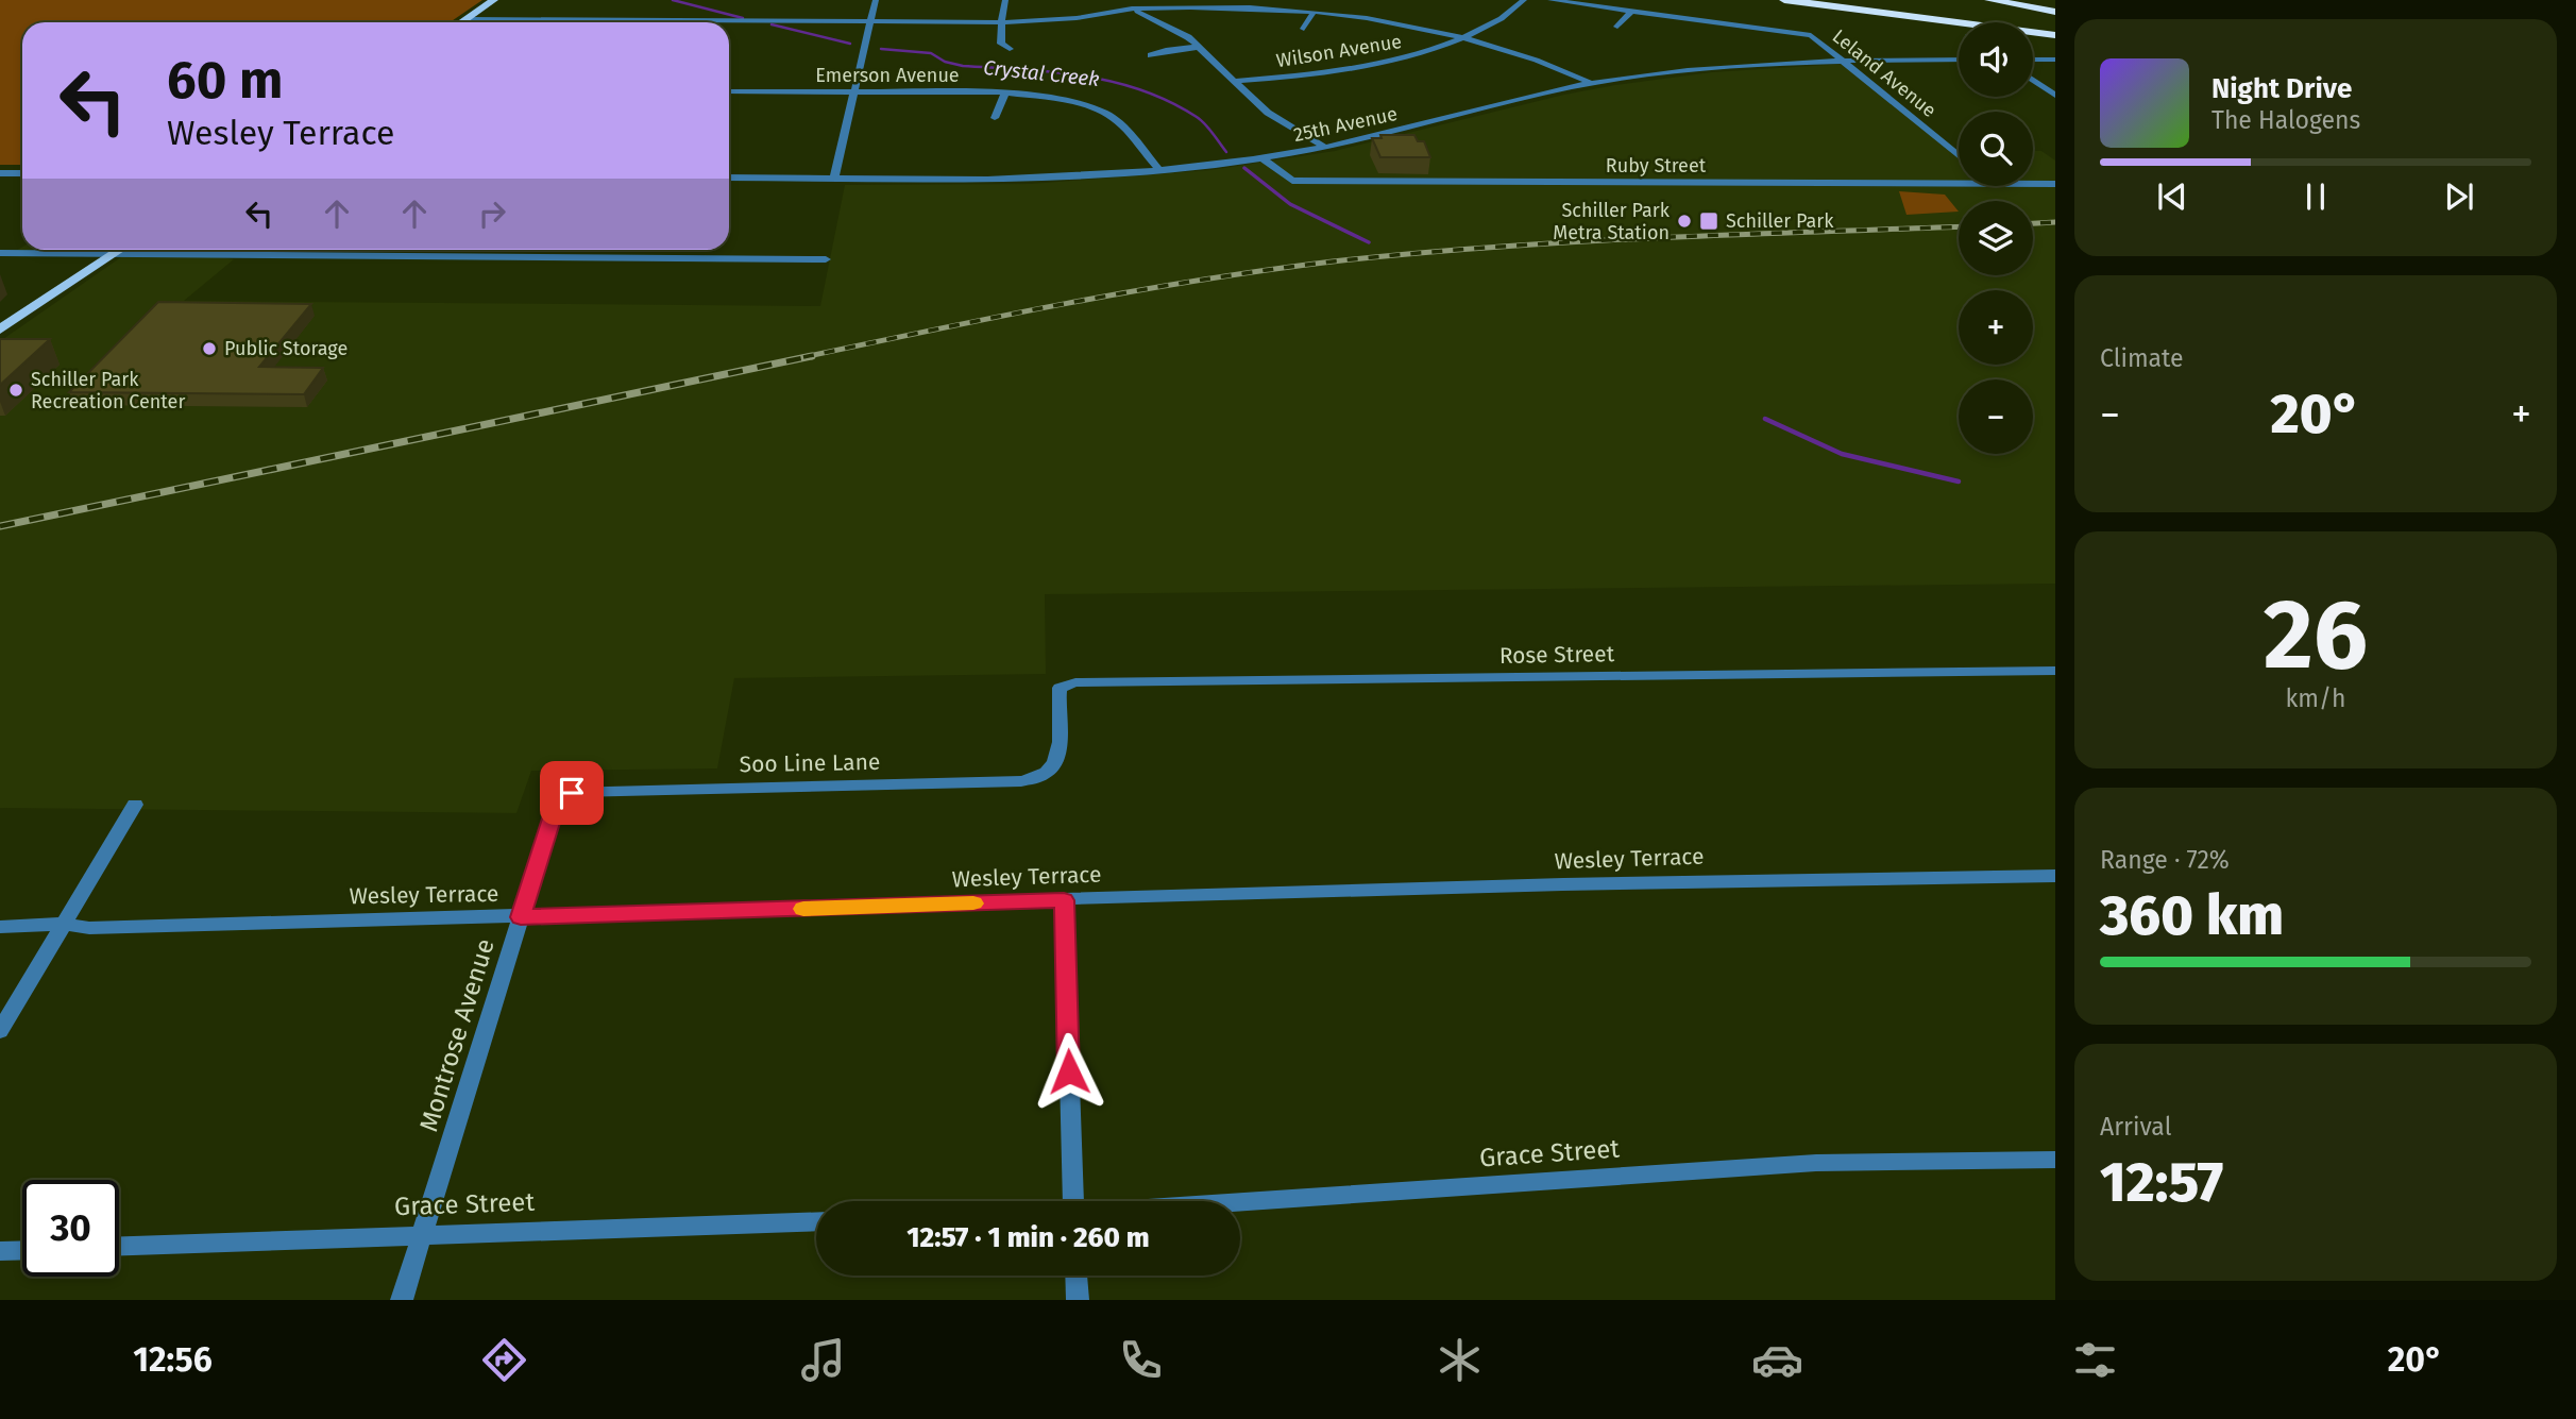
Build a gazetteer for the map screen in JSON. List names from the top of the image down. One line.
{"streets":{"street":["Wilson Avenue","Leland Avenue","Emerson Avenue","25th Avenue","Ruby Street","Rose Street","Soo Line Lane","Wesley Terrace","Montrose Avenue","Grace Street"]},"crossings":[["Leland Avenue","25th Avenue"],["Emerson Avenue","25th Avenue"],["25th Avenue","Ruby Street"],["Rose Street","Soo Line Lane"],["Soo Line Lane","Montrose Avenue"],["Wesley Terrace","Montrose Avenue"],["Montrose Avenue","Grace Street"]],"water":["Crystal Creek"],"places":{"other":["Schiller Park Metra Station","Public Storage","Schiller Park Recreation Center"],"transit":["Schiller Park"]},"page":{"map_buttons":["+","−"],"turn":["60 m","Wesley Terrace"],"song":["Night Drive","The Halogens"],"tile":["Climate",["26","km/h"],["Range · 72%","360 km"],["Arrival","12:57"]],"heat":["−","20°","+"],"limit":"30","trip":"12:57 · 1 min · 260 m","tabs":["12:56","20°"]}}
